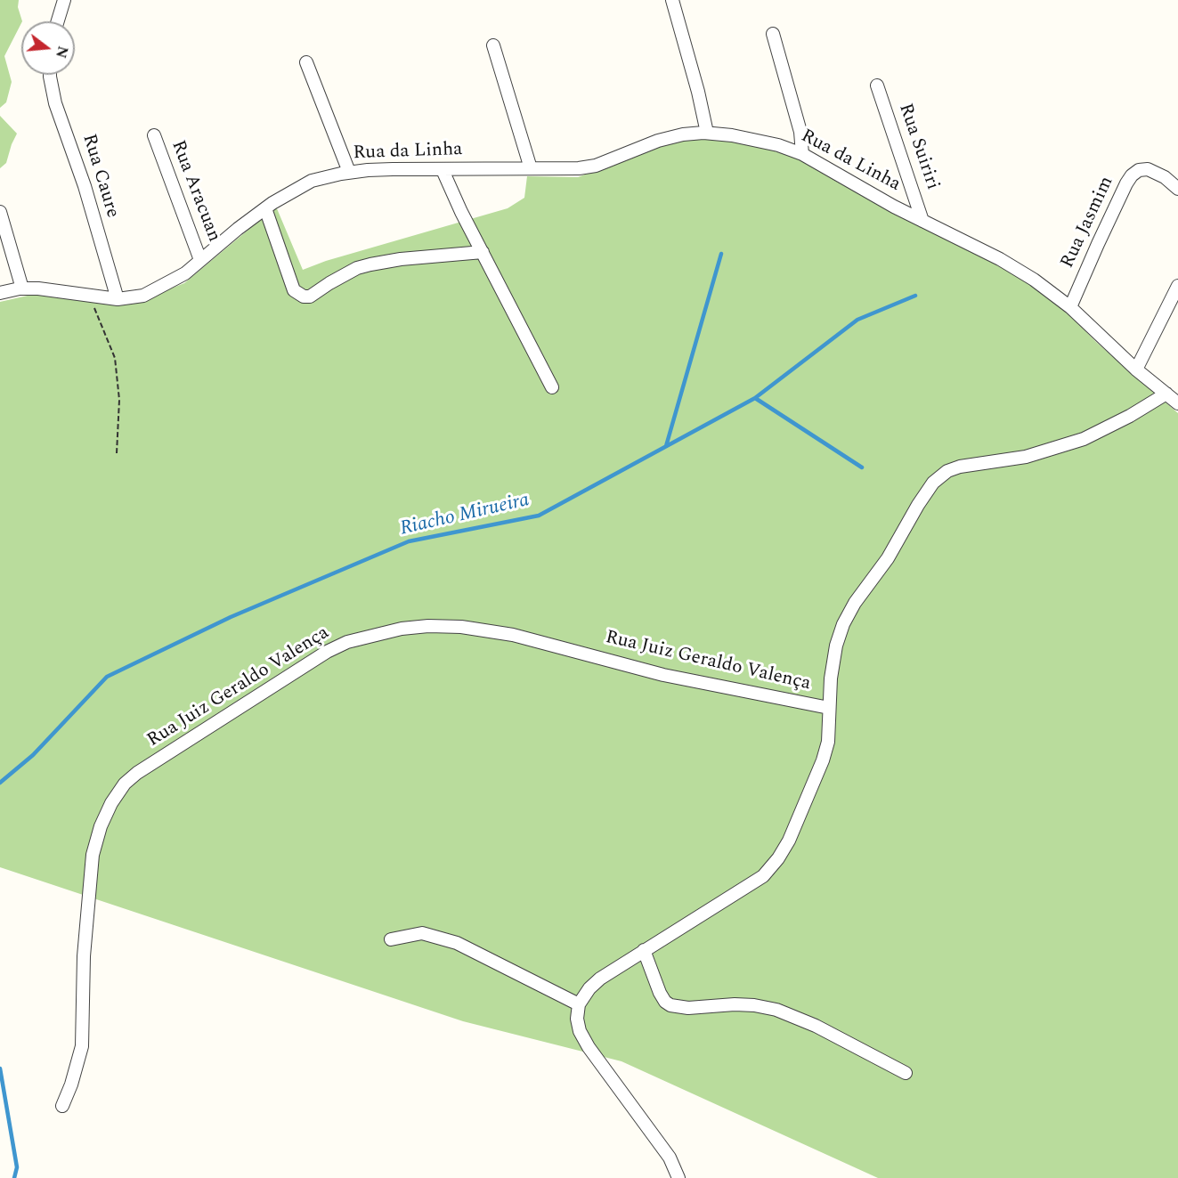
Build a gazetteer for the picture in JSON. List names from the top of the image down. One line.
{"streets":{"street":["Rua Suiriri","Rua da Linha","Rua Caure","Rua Aracuan","Rua Jasmim","Rua Juiz Geraldo Valença"]},"crossings":[["Rua Suiriri","Rua da Linha"],["Rua da Linha","Rua Caure"],["Rua da Linha","Rua Aracuan"],["Rua da Linha","Rua Jasmim"]],"water":["Riacho Mirueira"],"north":"right"}
